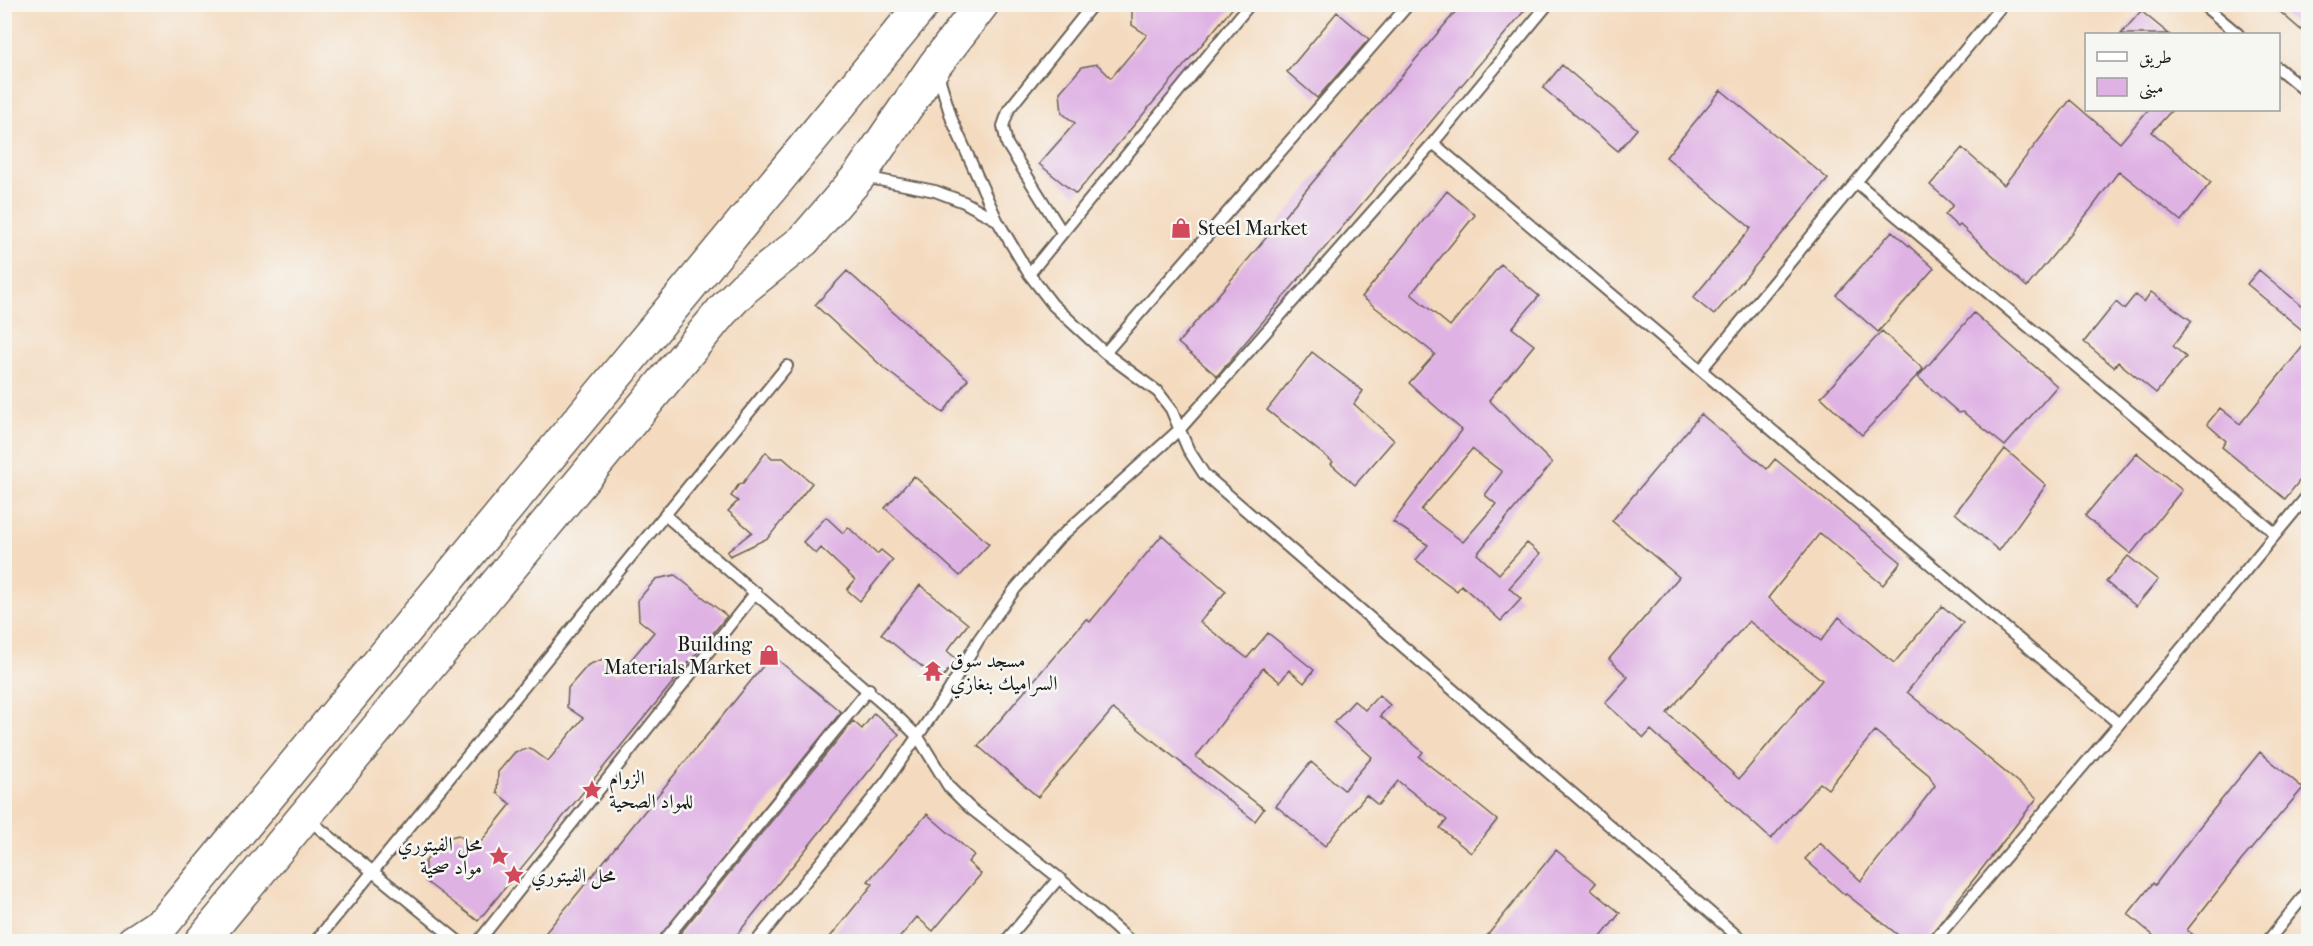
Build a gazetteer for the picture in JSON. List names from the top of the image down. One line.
{"places":{"shop":["Steel Market","Building Materials Market"],"temple":["مسجد سوق السراميك بنغازي"],"place":["الزوام للمواد الصحية","محل الفيتوري مواد صحية","محل الفيتوري"]},"legend":["طريق","مبنى"]}
